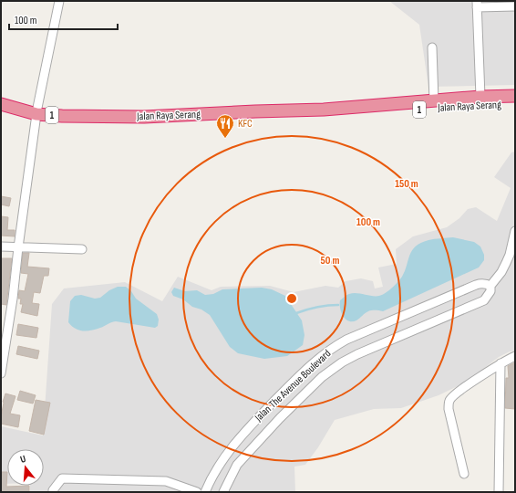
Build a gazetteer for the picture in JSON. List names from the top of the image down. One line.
{"streets":{"highway":["Jalan Raya Serang","1"],"street":["Jalan The Avenue Boulevard"]},"crossings":[["Jalan Raya Serang","1"]],"places":{"restaurant":["KFC"]},"scale_bar":"100 m","north":"top","rings":["150 m","100 m","50 m"]}
